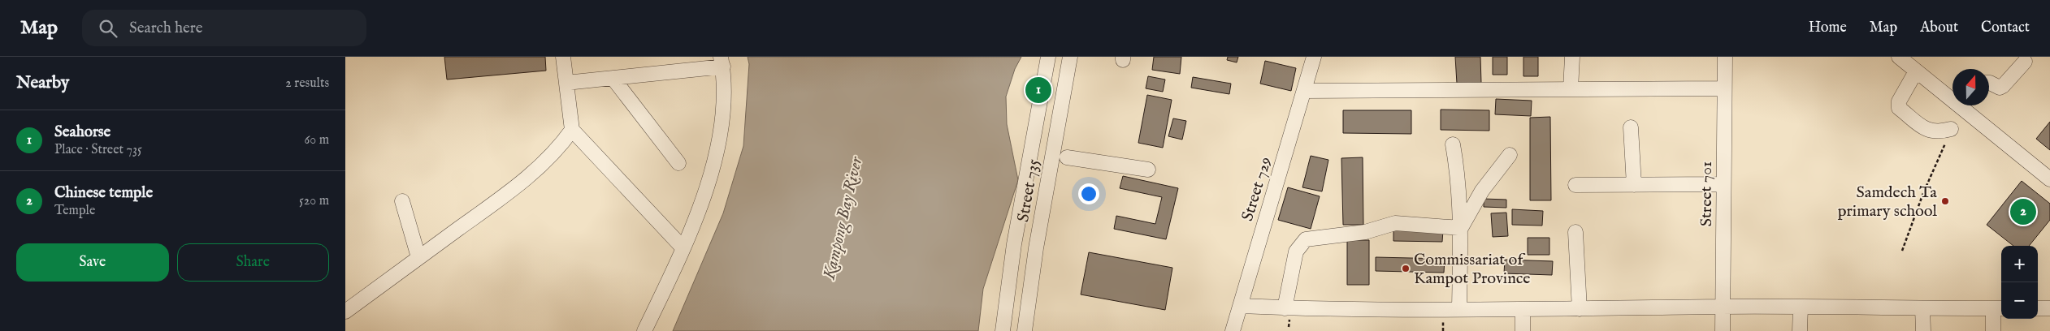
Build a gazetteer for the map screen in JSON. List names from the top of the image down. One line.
{"streets":{"street":["Street 729","Street 735","Street 701"]},"water":["Kampong Bay River"],"places":["Samdech Ta primary school","Commissariat of Kampot Province"],"north":"top","page":{"header":"Map","search":"Search here","nav":["Home","Map","About","Contact"],"heading":["Nearby","2 results"],"pins":["1","2"],"list":[{"mark":"1","name":"Seahorse","note":"Place · Street 735","value":"60 m"},{"mark":"2","name":"Chinese temple","note":"Temple","value":"520 m"}],"buttons":["Save","Share"],"map_buttons":["+","−"]}}
